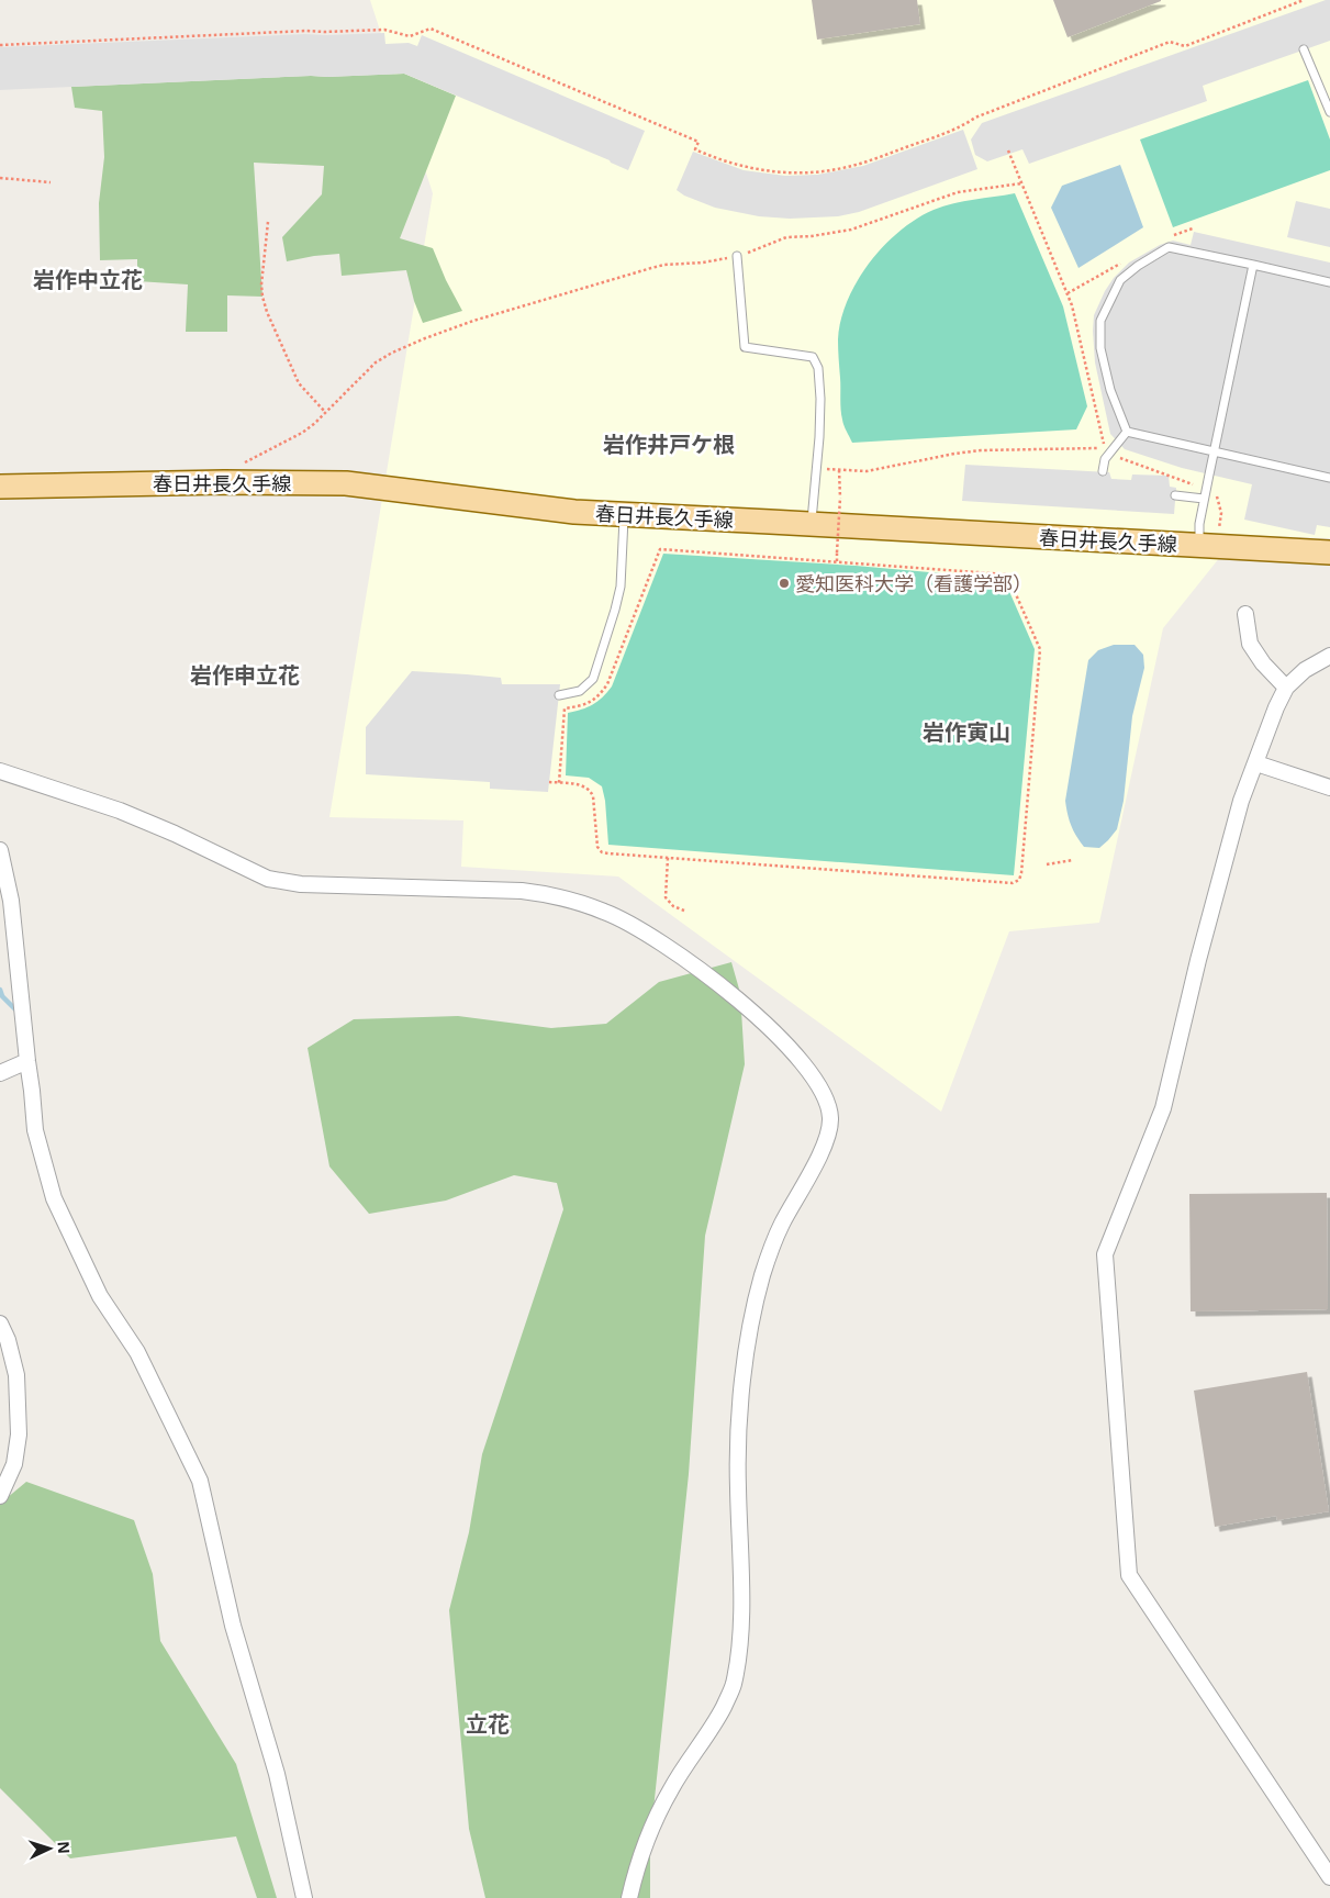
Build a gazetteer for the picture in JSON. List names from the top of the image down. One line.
{"streets":{"main road":["春日井長久手線"]},"districts":["岩作中立花","岩作井戸ケ根","岩作申立花","岩作寅山","立花"],"places":["愛知医科大学（看護学部）"],"north":"right"}
